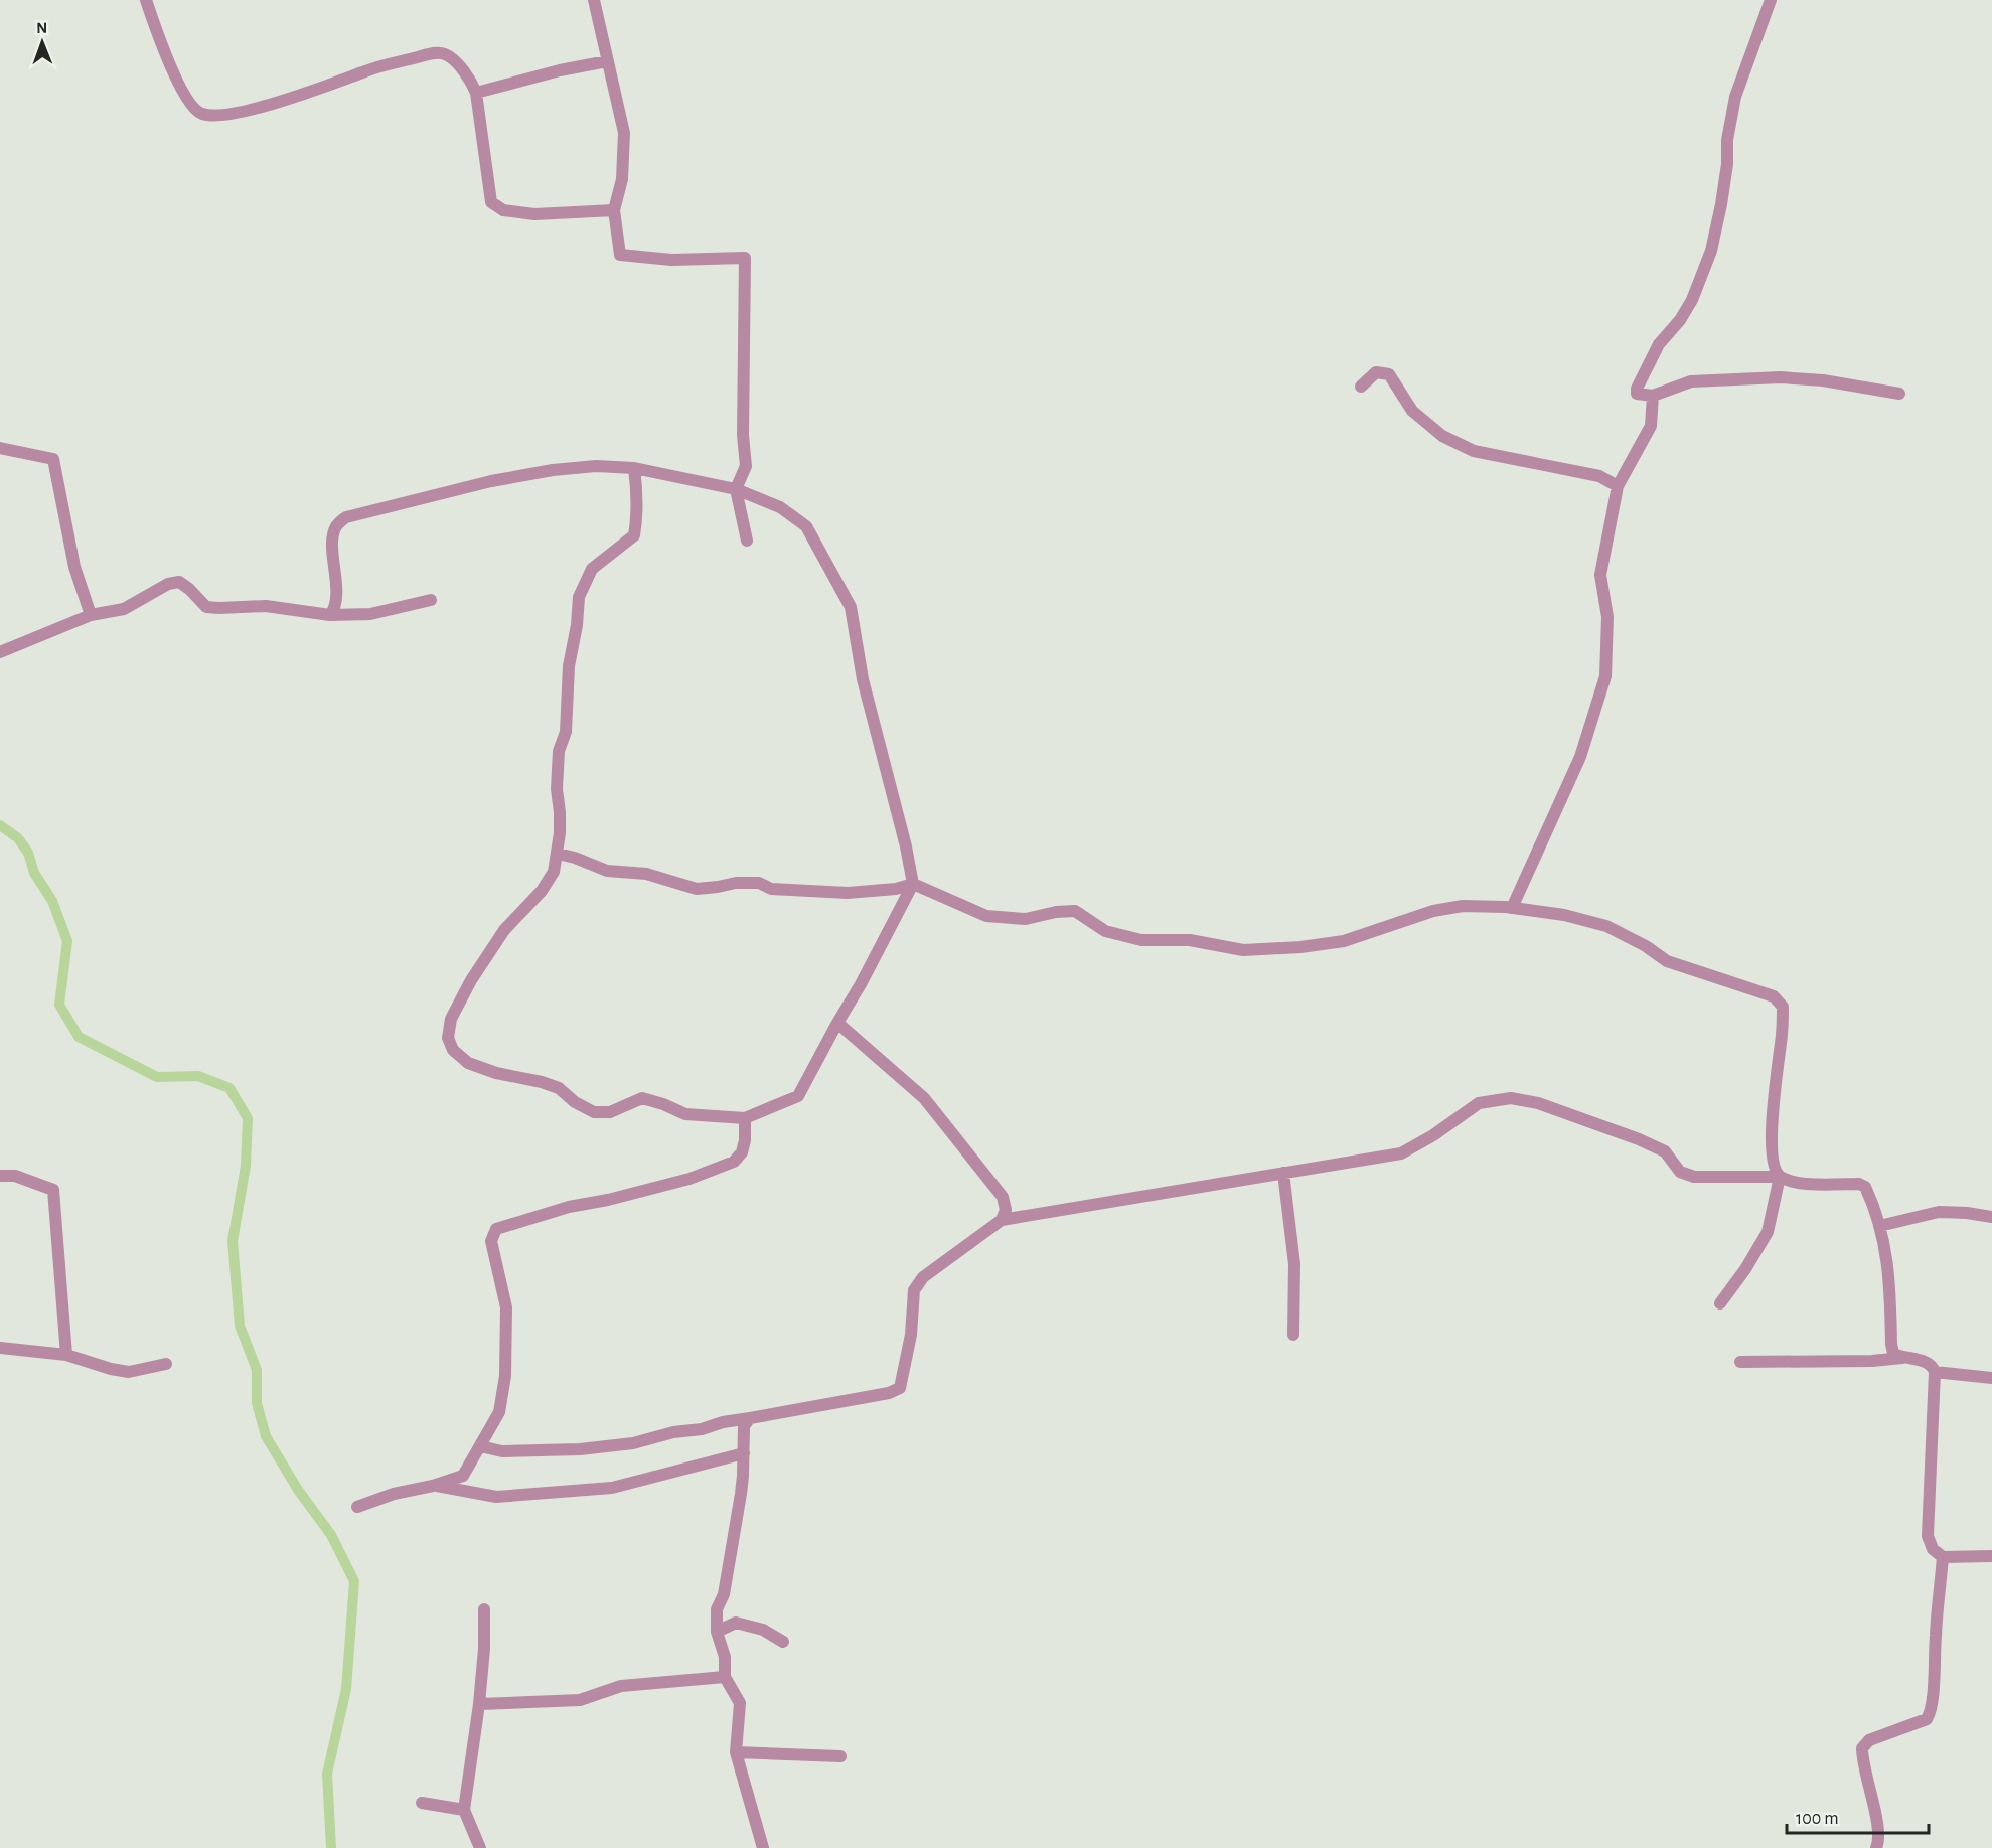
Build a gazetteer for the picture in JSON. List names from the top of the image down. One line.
{"scale_bar":"100 m","north":"top"}
